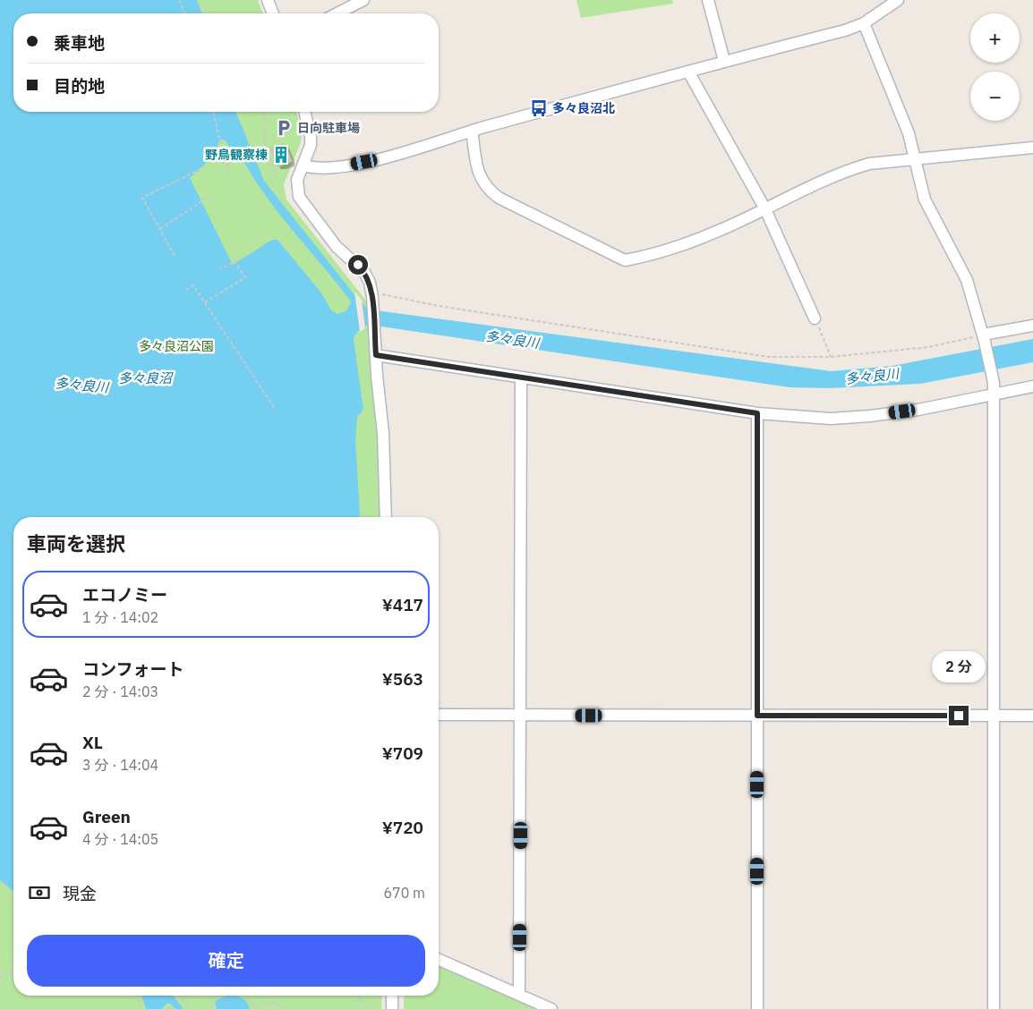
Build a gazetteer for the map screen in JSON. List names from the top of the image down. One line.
{"water":["多々良川","多々良沼"],"parks":["多々良沼公園"],"places":{"bus stop":["多々良沼北"],"parking":["日向駐車場"],"building":["野鳥観察棟"]},"page":{"map_buttons":["+","−"],"banner":["乗車地","目的地"],"heading":"車両を選択","list":[{"name":"エコノミー","note":"1 分 · 14:02","value":"¥417"},{"name":"コンフォート","note":"2 分 · 14:03","value":"¥563"},{"name":"XL","note":"3 分 · 14:04","value":"¥709"},{"name":"Green","note":"4 分 · 14:05","value":"¥720"}],"bubble":"2 分","pay":["現金","670 m"],"buttons":"確定"}}
